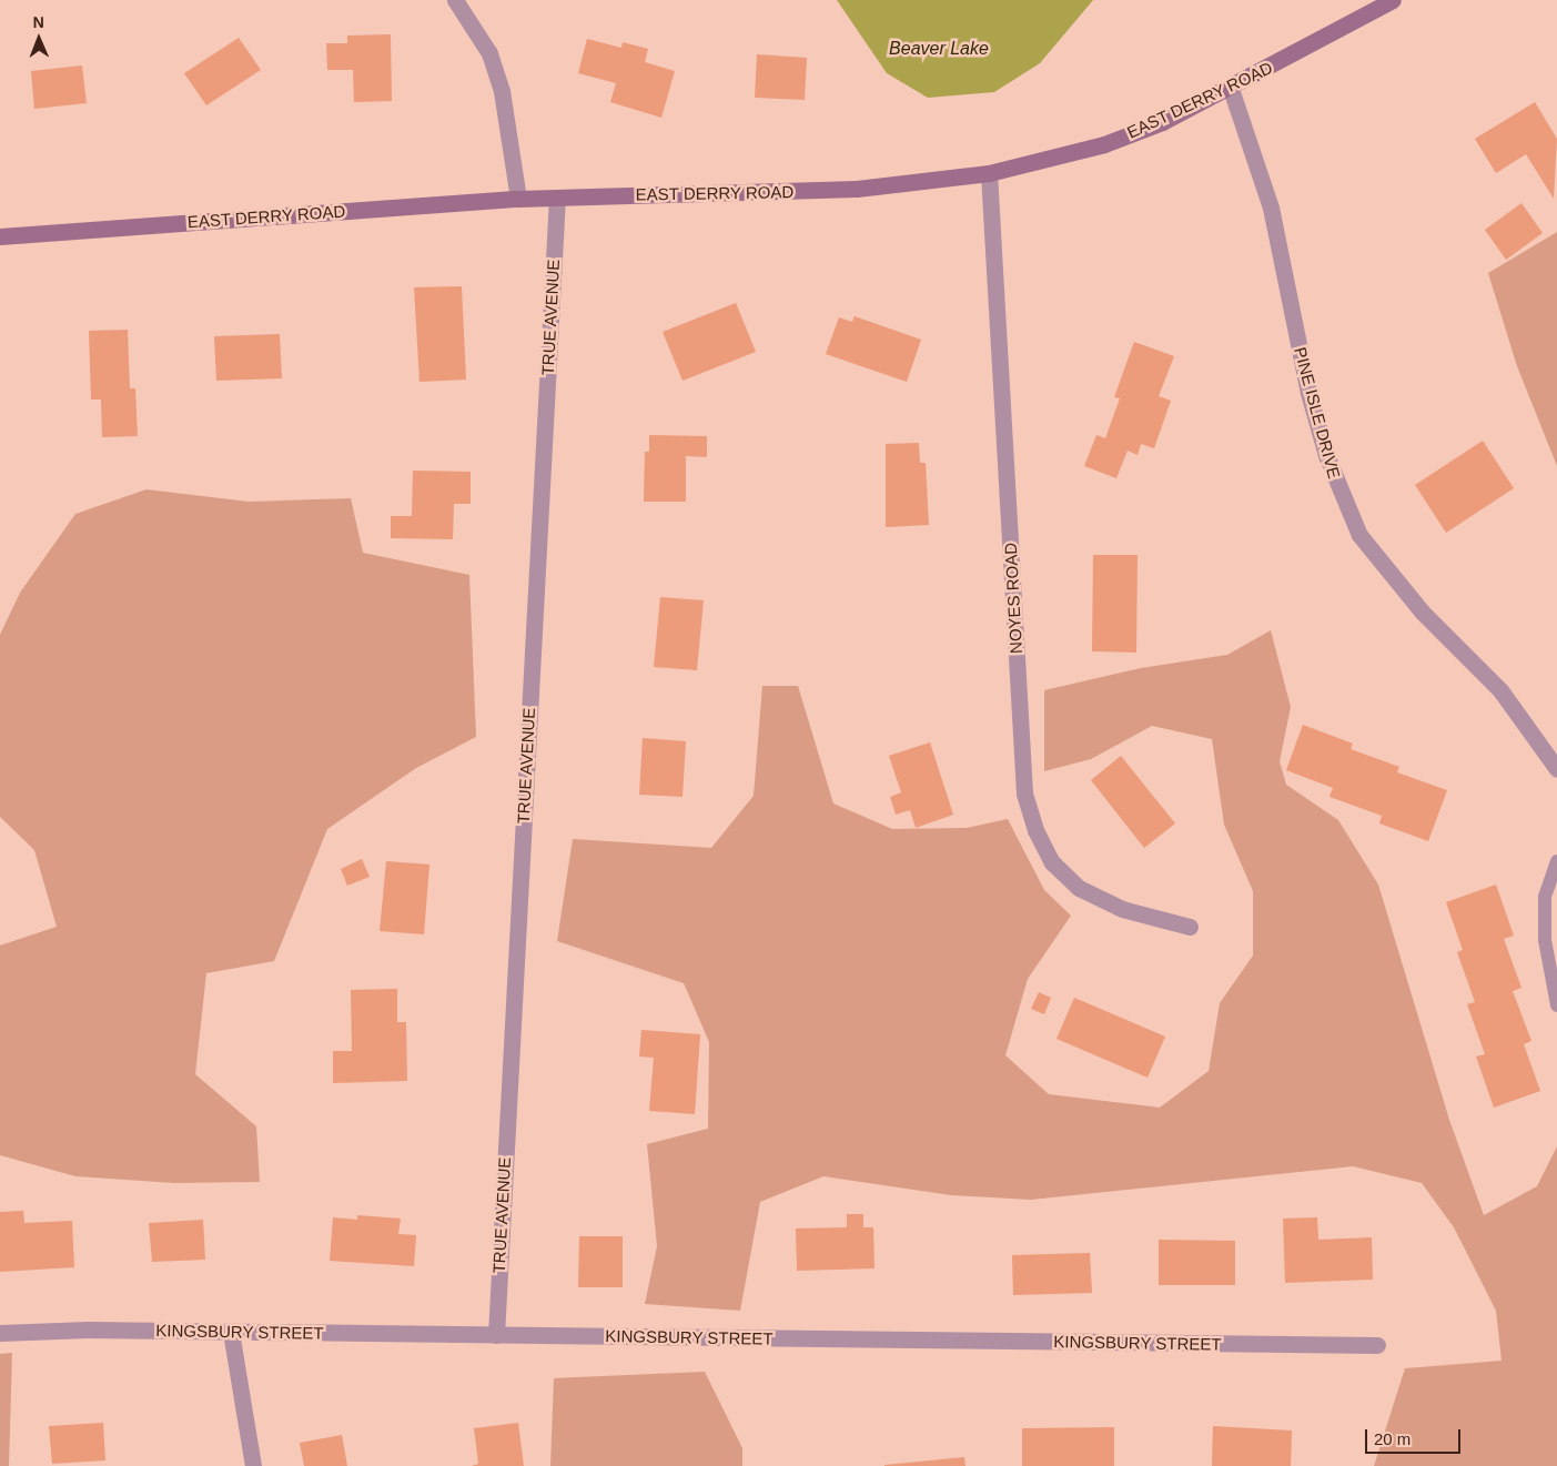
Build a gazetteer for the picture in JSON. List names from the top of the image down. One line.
{"streets":{"street":["EAST DERRY ROAD","TRUE AVENUE","PINE ISLE DRIVE","NOYES ROAD","KINGSBURY STREET"]},"crossings":[["EAST DERRY ROAD","TRUE AVENUE"],["EAST DERRY ROAD","PINE ISLE DRIVE"],["EAST DERRY ROAD","NOYES ROAD"],["TRUE AVENUE","KINGSBURY STREET"]],"water":["Beaver Lake"],"scale_bar":"20 m","north":"top"}
